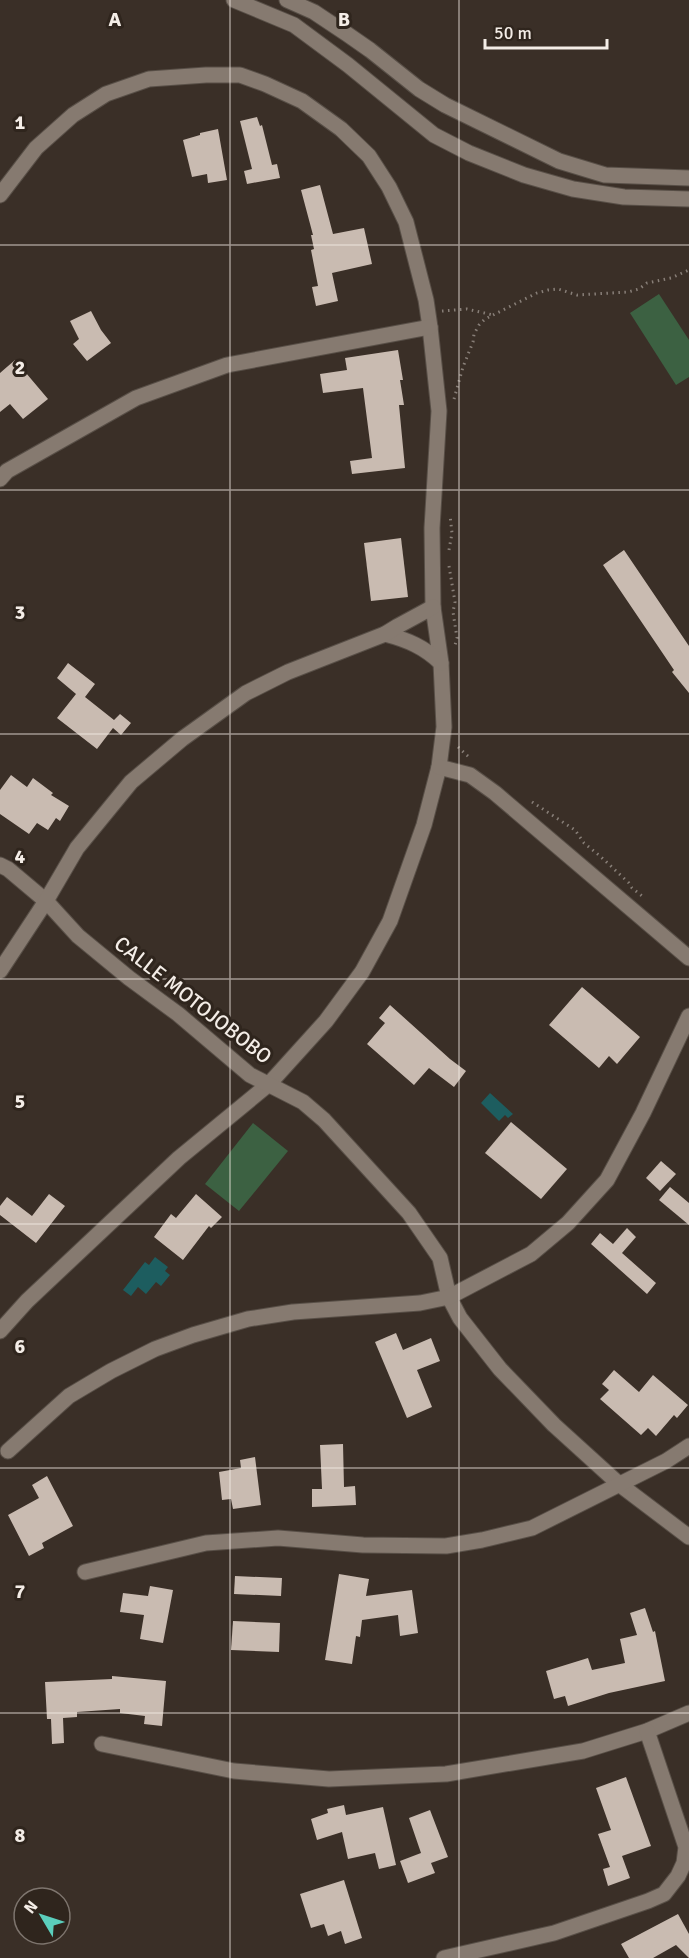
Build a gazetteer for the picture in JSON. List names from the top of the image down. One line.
{"streets":{"street":["CALLE MOTOJOBOBO"]},"scale_bar":"50 m","north":"top left","grid":{"columns":["A","B"],"rows":["1","2","3","4","5","6","7","8"]}}
